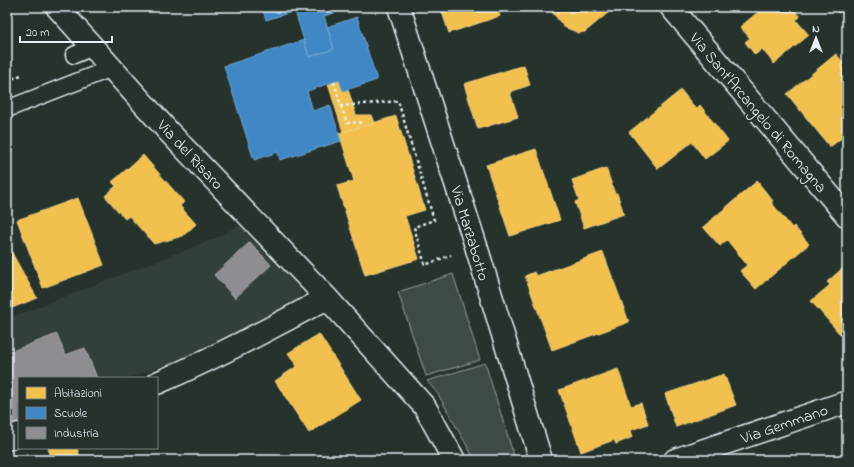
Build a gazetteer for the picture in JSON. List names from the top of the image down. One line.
{"streets":{"street":["Via Sant'Arcangelo di Romagna","Via del Risaro","Via Marzabotto","Via Gemmano"]},"legend":["Abitazioni","Scuole","Industria"],"scale_bar":"20 m","north":"top"}
